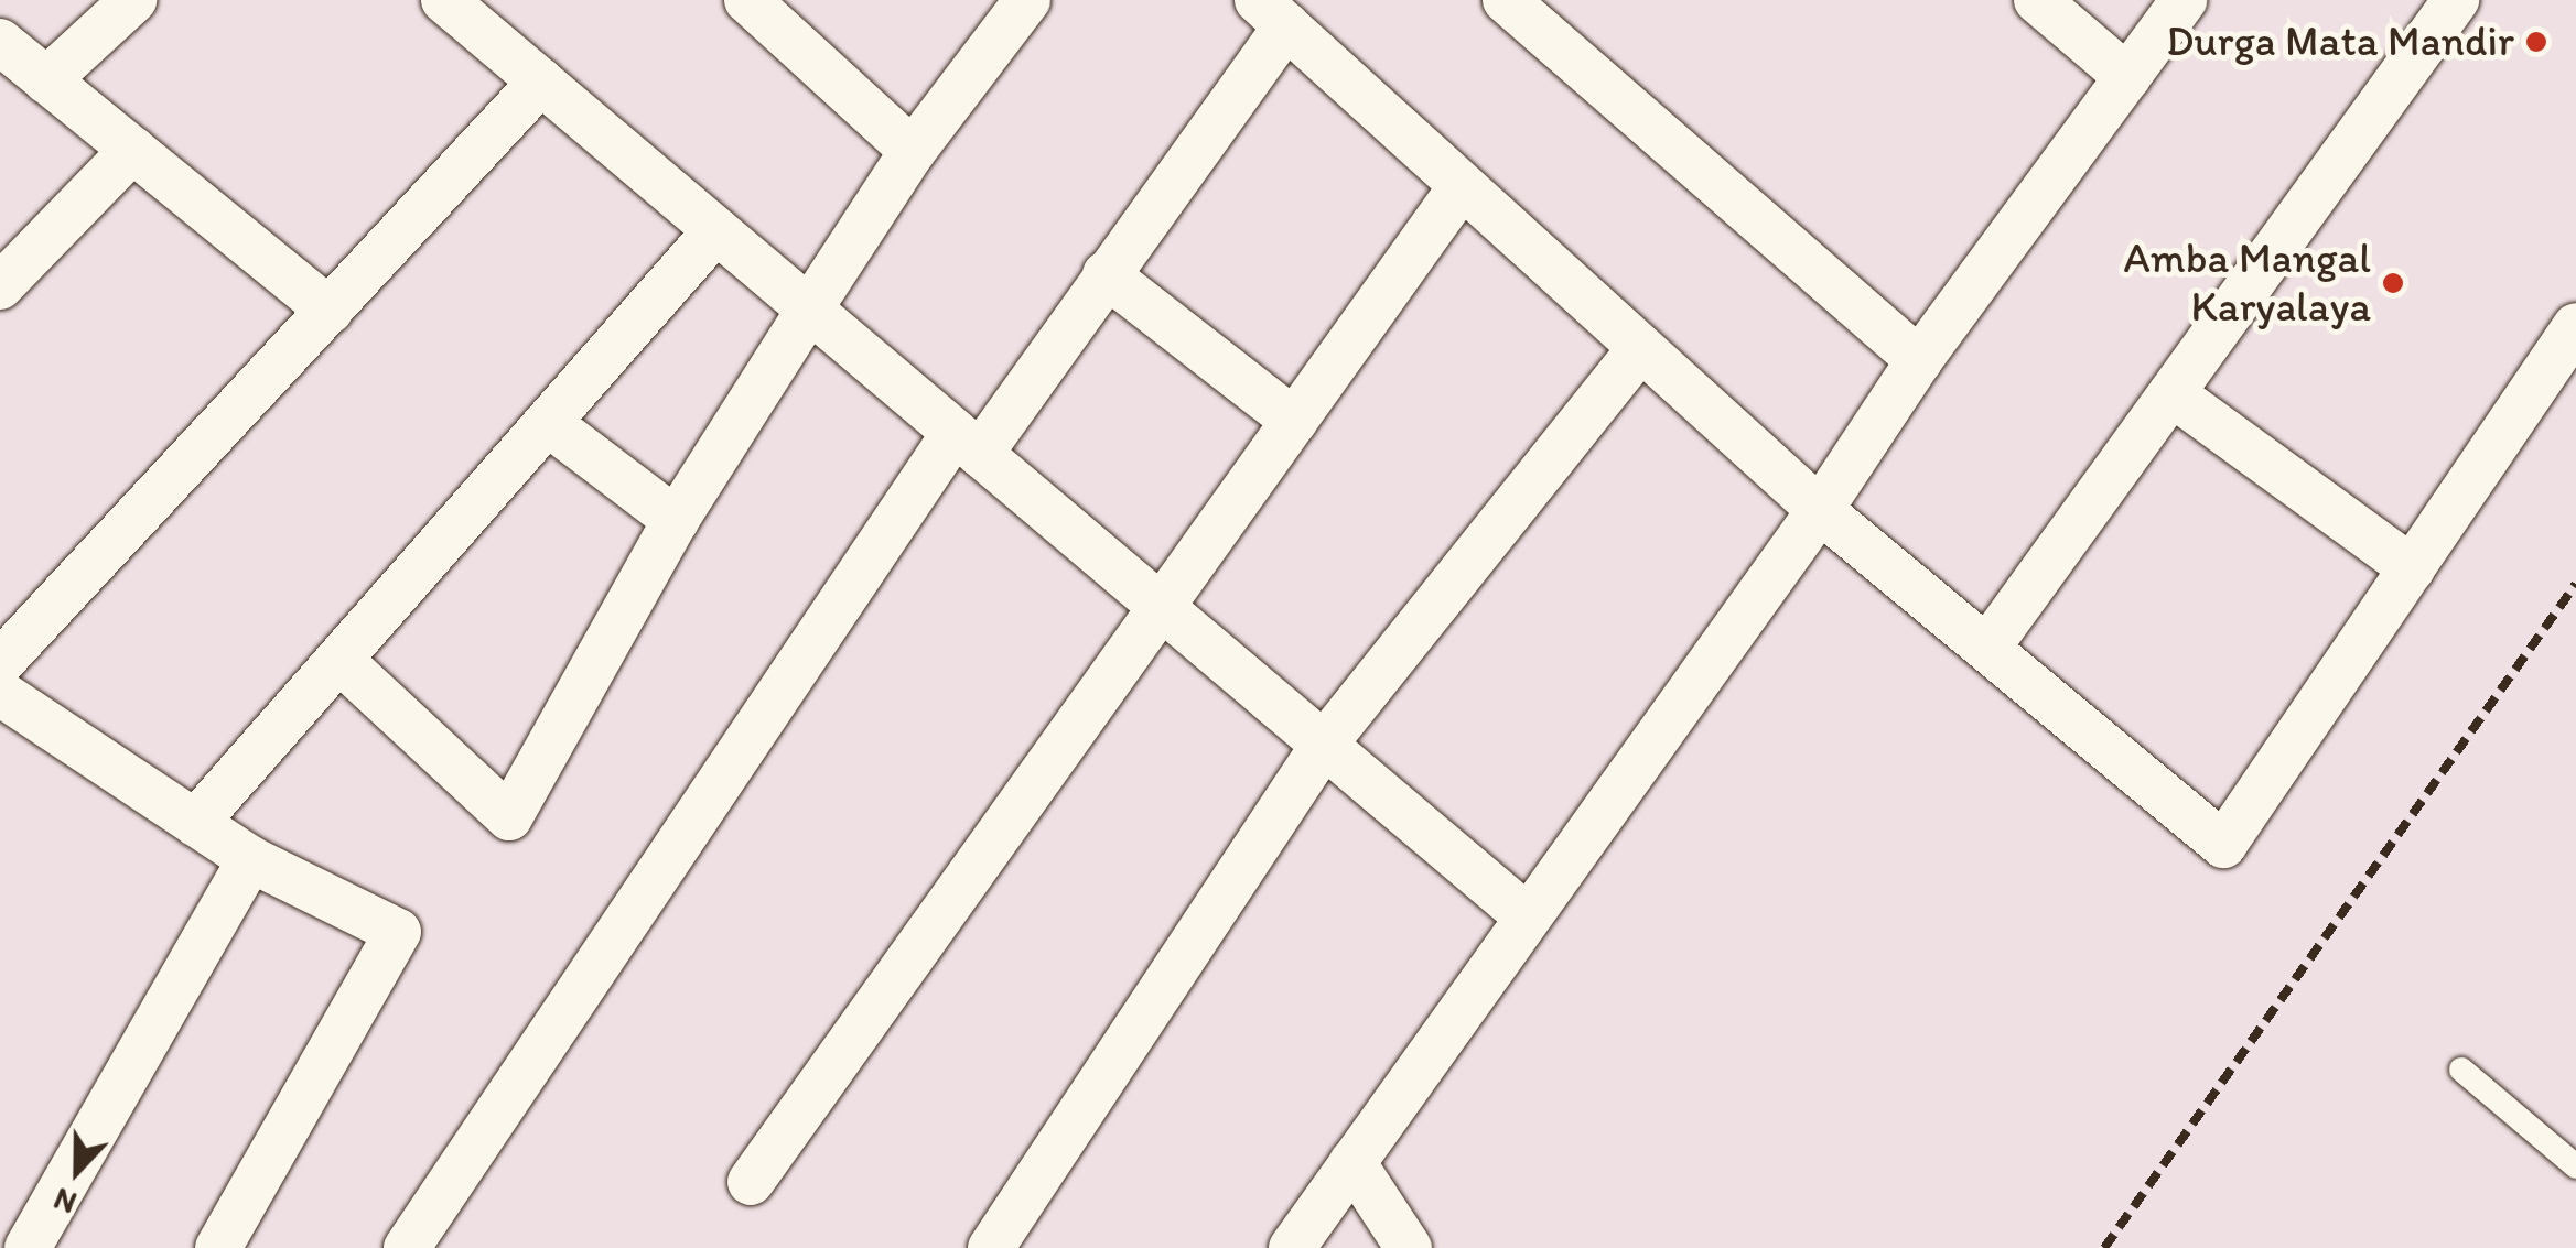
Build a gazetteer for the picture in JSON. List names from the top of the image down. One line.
{"places":["Durga Mata Mandir","Amba Mangal Karyalaya"],"north":"bottom"}
